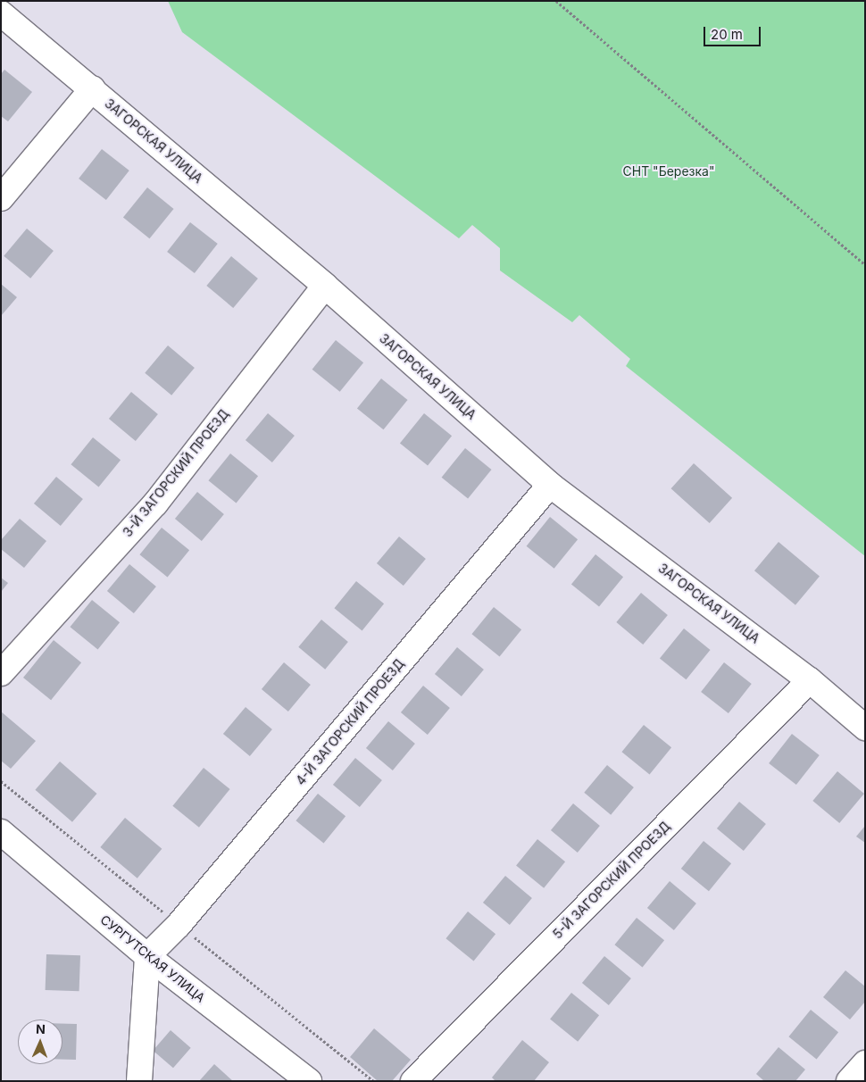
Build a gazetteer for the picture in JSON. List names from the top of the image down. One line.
{"streets":{"street":["ЗАГОРСКАЯ УЛИЦА","3-Й ЗАГОРСКИЙ ПРОЕЗД","4-Й ЗАГОРСКИЙ ПРОЕЗД","5-Й ЗАГОРСКИЙ ПРОЕЗД","СУРГУТСКАЯ УЛИЦА"]},"crossings":[["ЗАГОРСКАЯ УЛИЦА","3-Й ЗАГОРСКИЙ ПРОЕЗД"],["ЗАГОРСКАЯ УЛИЦА","4-Й ЗАГОРСКИЙ ПРОЕЗД"],["ЗАГОРСКАЯ УЛИЦА","5-Й ЗАГОРСКИЙ ПРОЕЗД"],["4-Й ЗАГОРСКИЙ ПРОЕЗД","СУРГУТСКАЯ УЛИЦА"]],"parks":["СНТ \"Березка\""],"scale_bar":"20 m","north":"top"}
